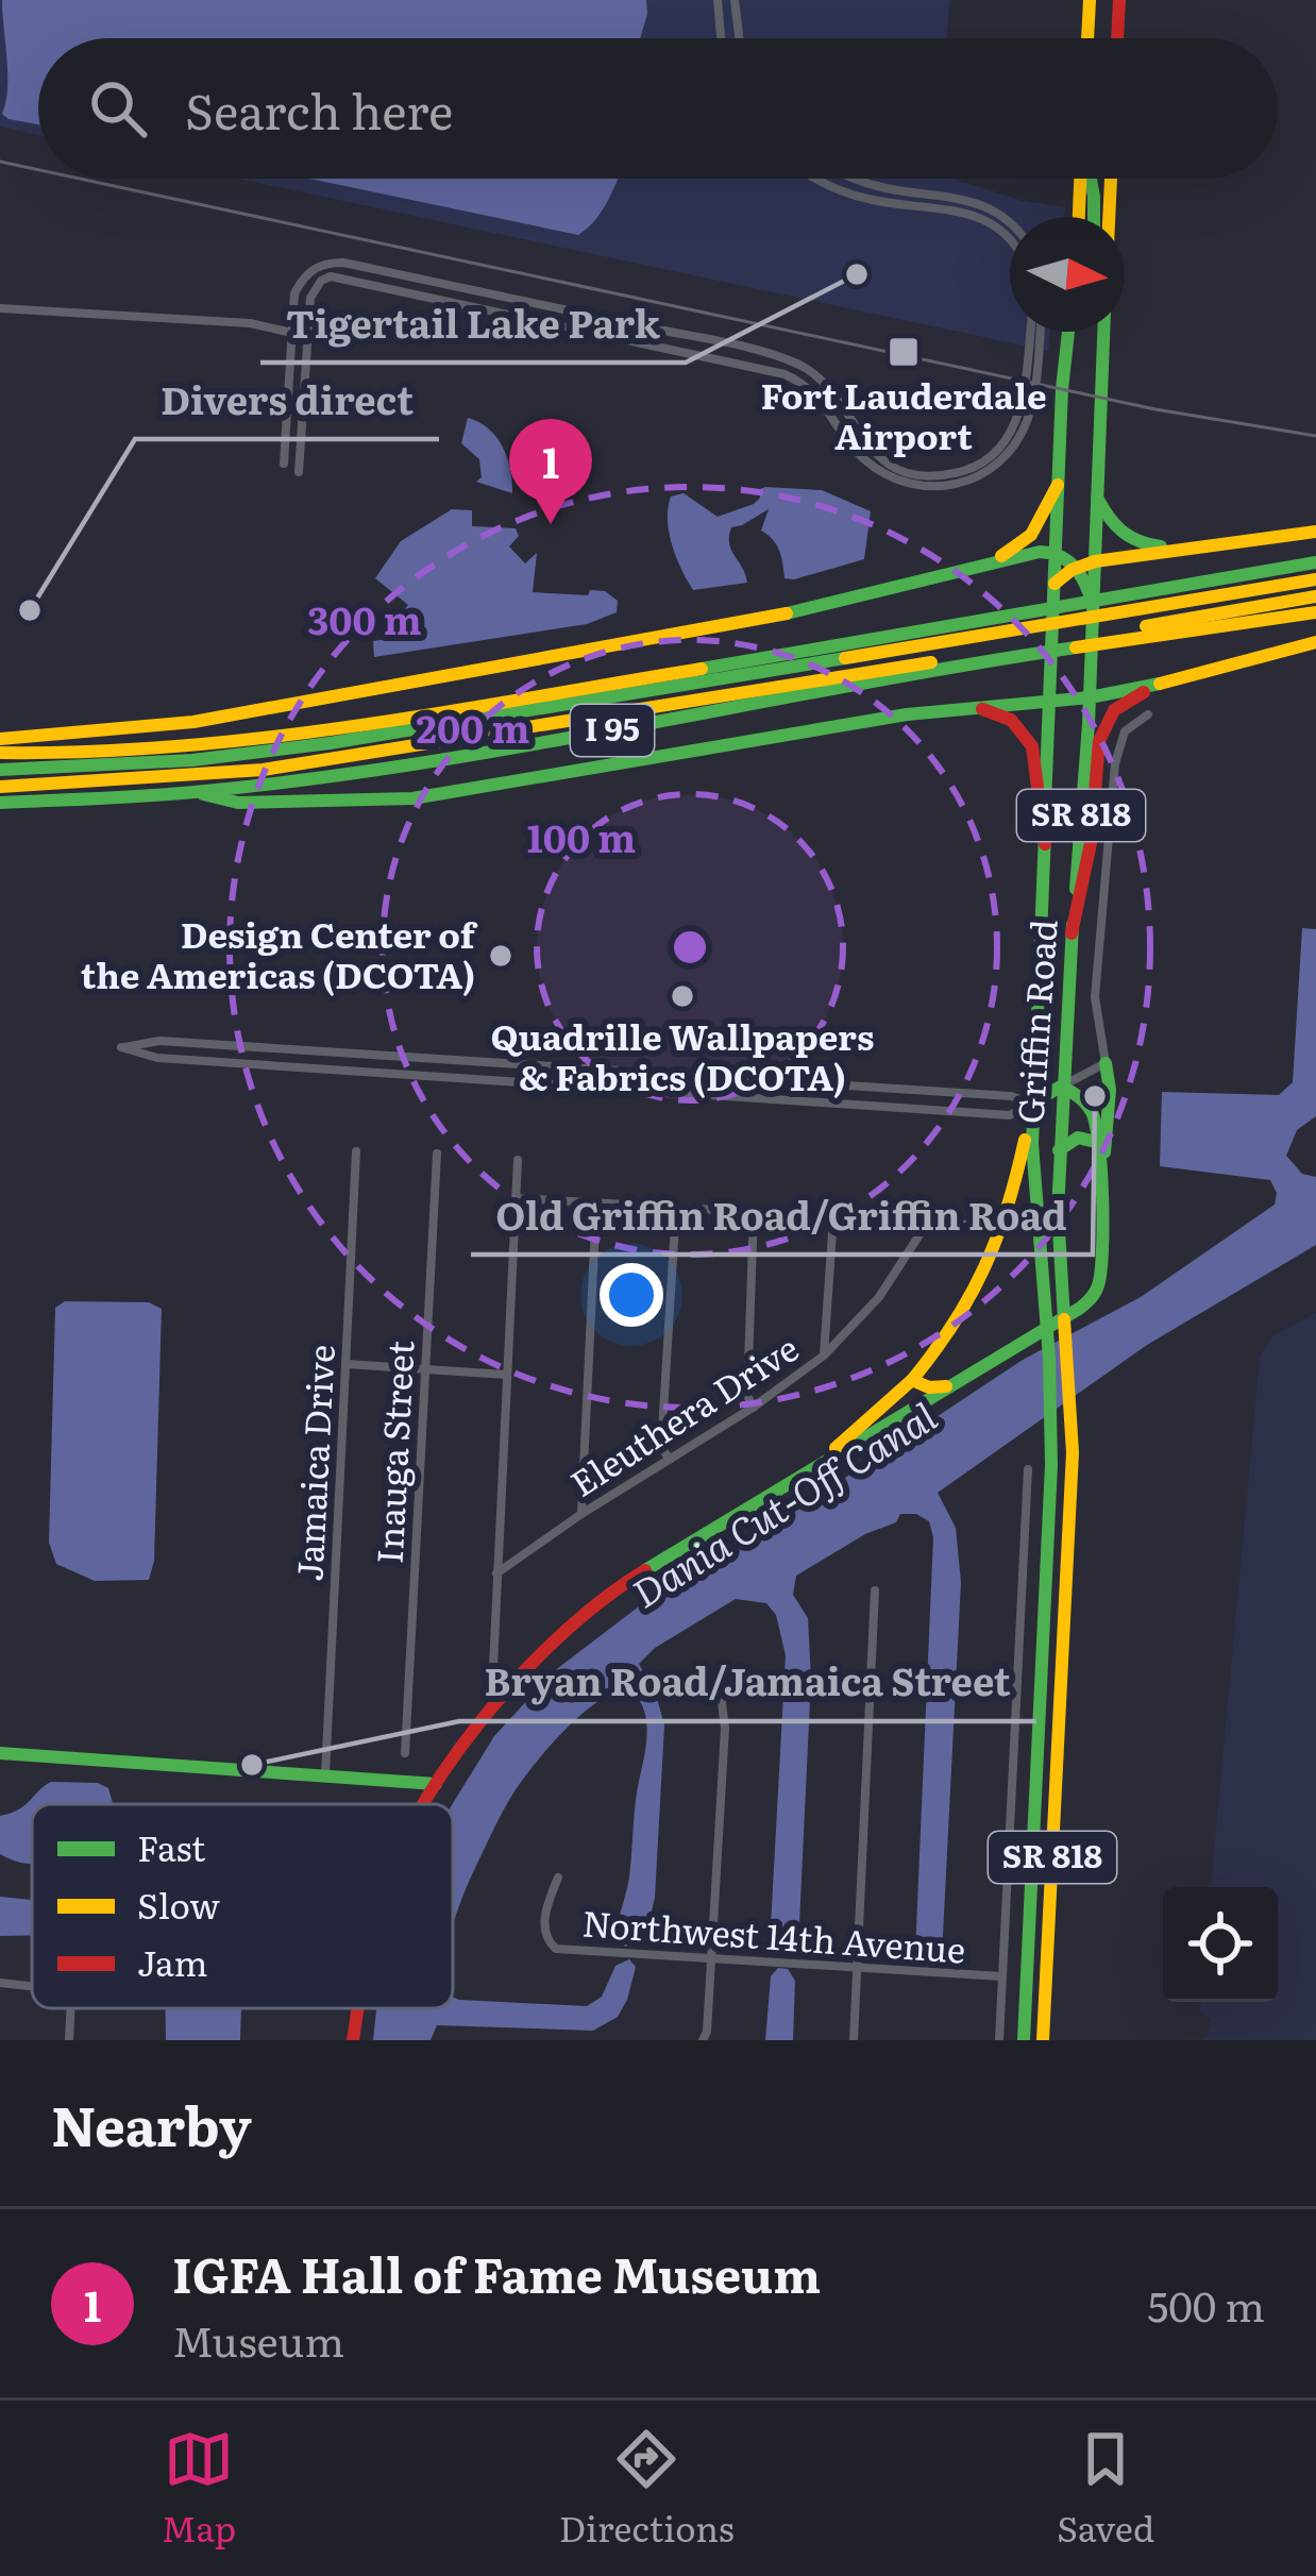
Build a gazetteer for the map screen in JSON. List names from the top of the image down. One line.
{"streets":{"main road":["I 95","SR 818","Griffin Road"],"street":["Eleuthera Drive","Inauga Street","Jamaica Drive","Northwest 14th Avenue"]},"water":["Dania Cut-Off Canal"],"places":{"other":["Tigertail Lake Park","Divers direct","Design Center of the Americas (DCOTA)","Quadrille Wallpapers & Fabrics (DCOTA)","Old Griffin Road/Griffin Road","Bryan Road/Jamaica Street"],"transit":["Fort Lauderdale Airport"]},"legend":["Fast","Slow","Jam"],"north":"right","page":{"search":"Search here","pins":"1","heading":"Nearby","list":[{"mark":"1","name":"IGFA Hall of Fame Museum","note":"Museum","value":"500 m"}],"nav":["Map","Directions","Saved"]},"rings":["300 m","200 m","100 m"]}
